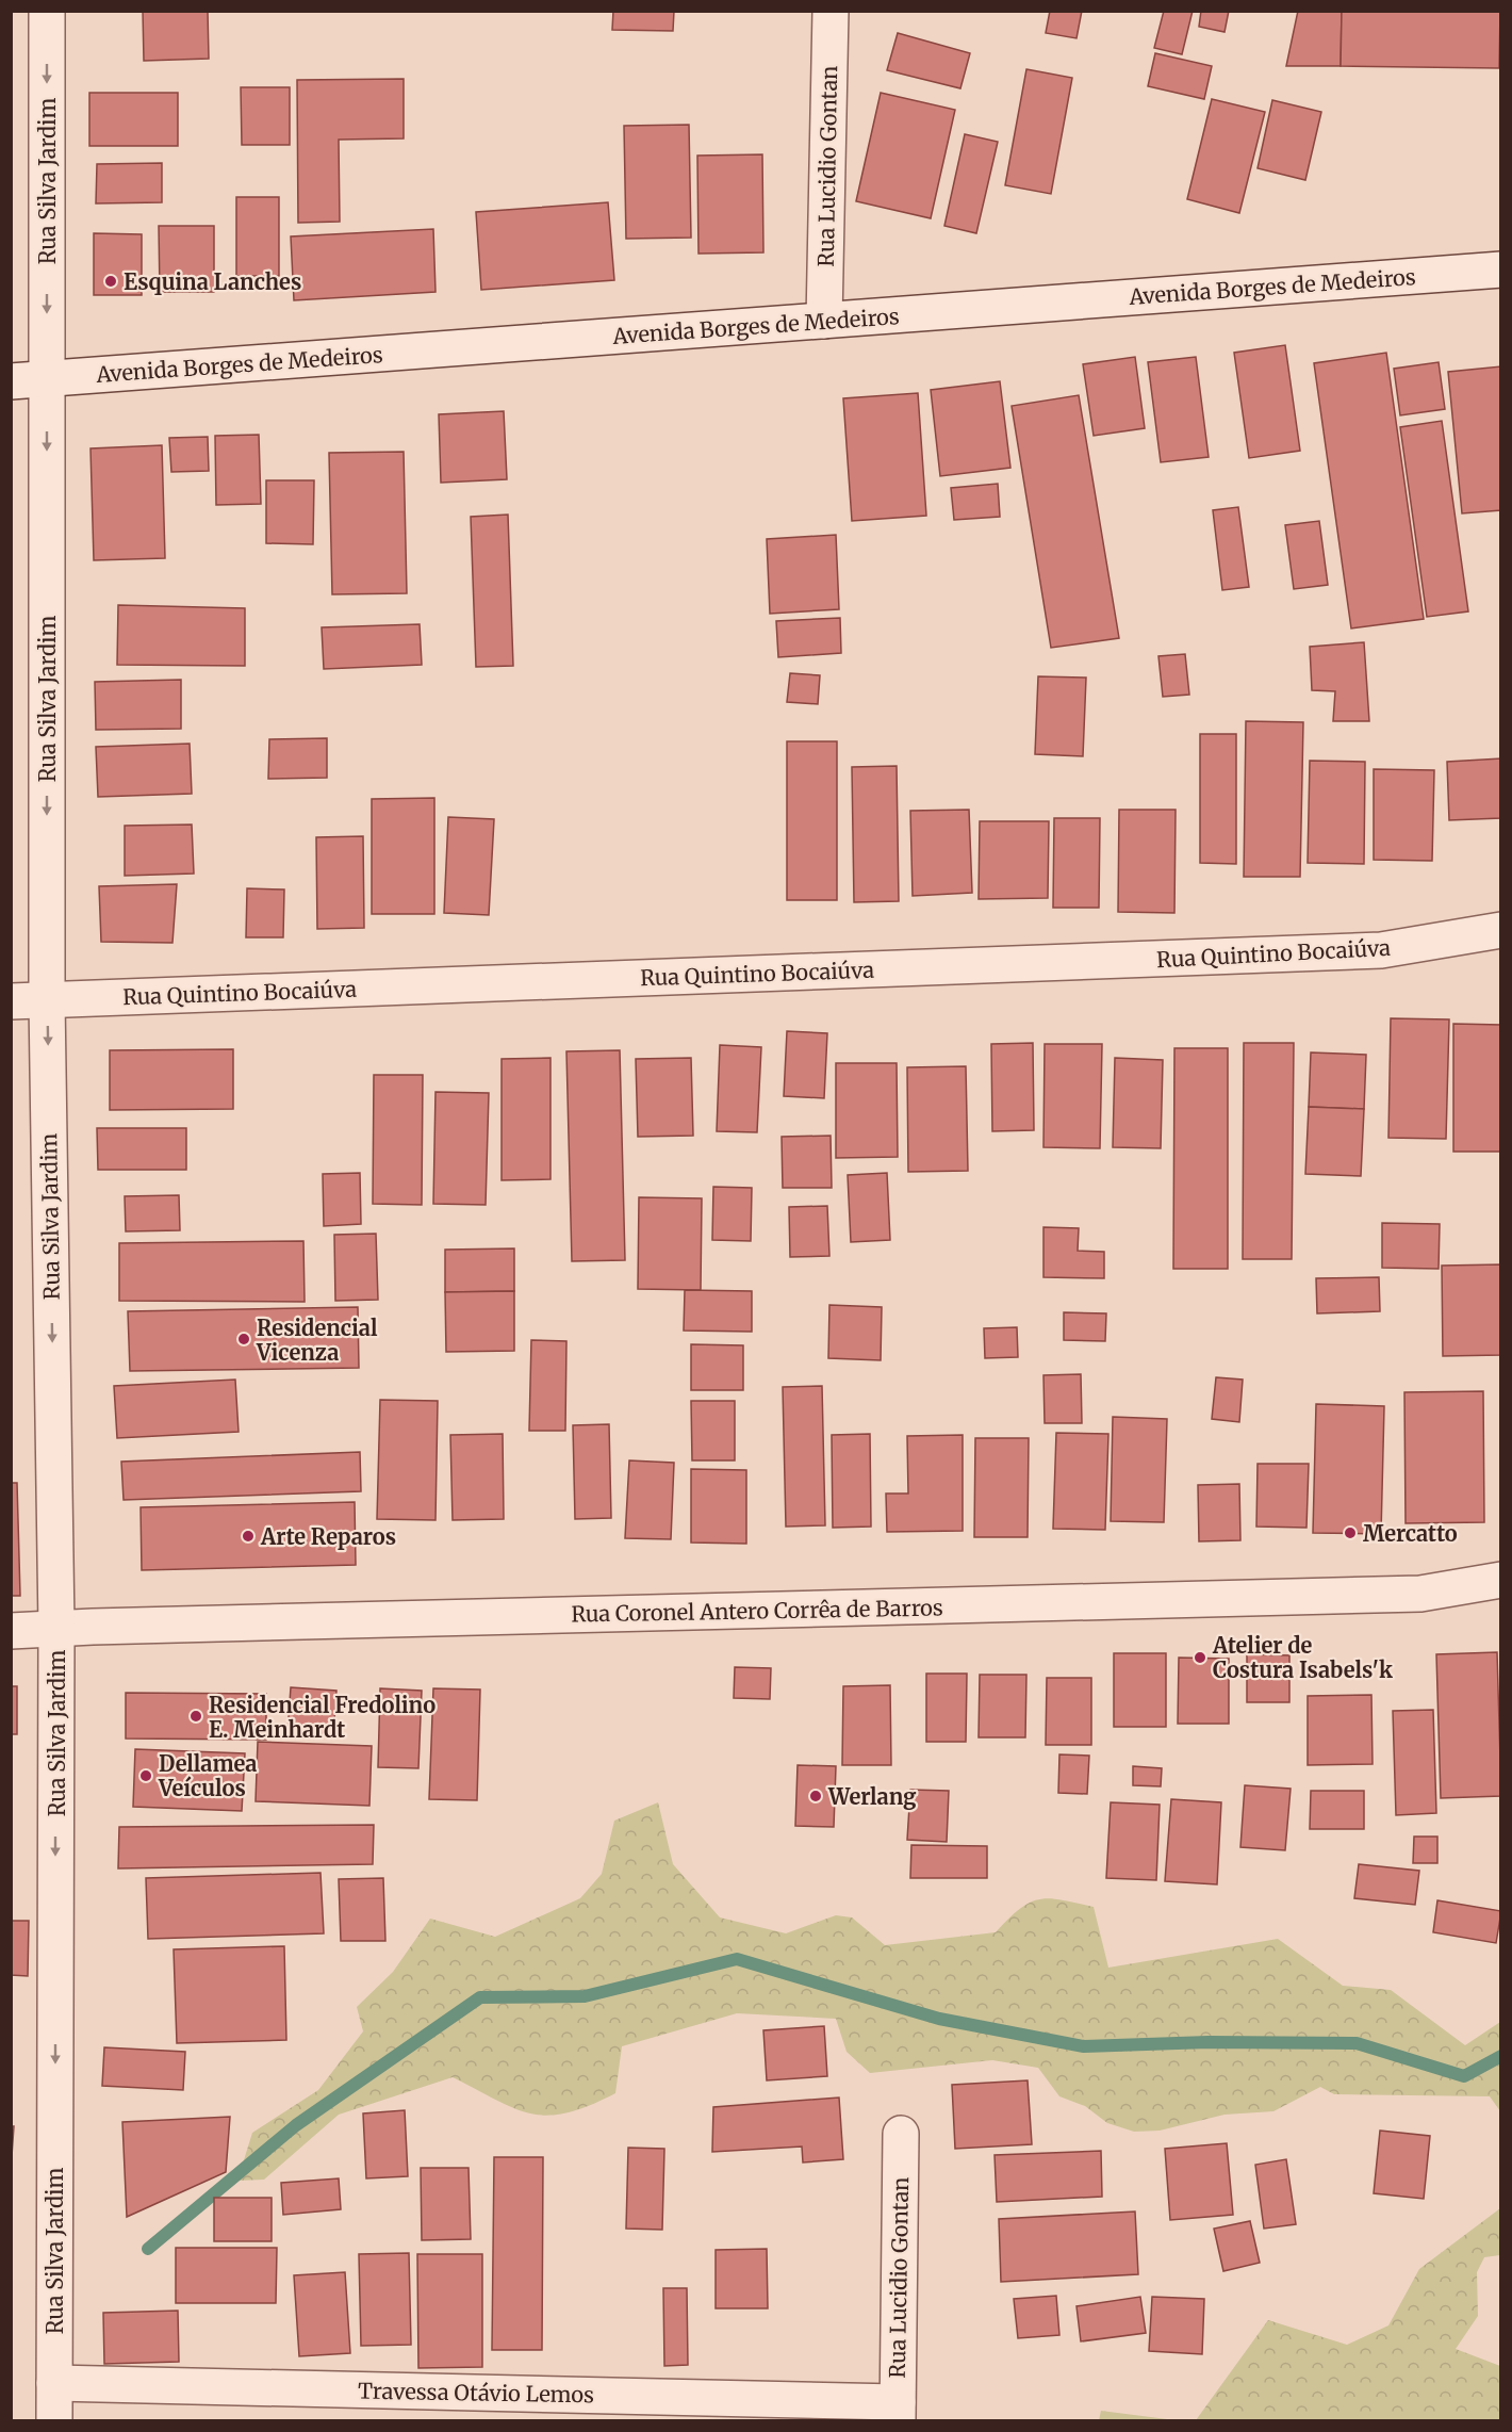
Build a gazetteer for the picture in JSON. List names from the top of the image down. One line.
{"streets":{"street":["Rua Lucidio Gontan","Rua Silva Jardim","Avenida Borges de Medeiros","Rua Quintino Bocaiúva","Rua Coronel Antero Corrêa de Barros","Travessa Otávio Lemos"]},"crossings":[["Rua Lucidio Gontan","Avenida Borges de Medeiros"],["Rua Lucidio Gontan","Travessa Otávio Lemos"],["Rua Silva Jardim","Avenida Borges de Medeiros"],["Rua Silva Jardim","Rua Quintino Bocaiúva"],["Rua Silva Jardim","Rua Coronel Antero Corrêa de Barros"],["Rua Silva Jardim","Travessa Otávio Lemos"]],"one_way":["Rua Silva Jardim"],"places":["Esquina Lanches","Residencial Vicenza","Mercatto","Arte Reparos","Atelier de Costura Isabels'k","Residencial Fredolino E. Meinhardt","Dellamea Veículos","Werlang"]}
